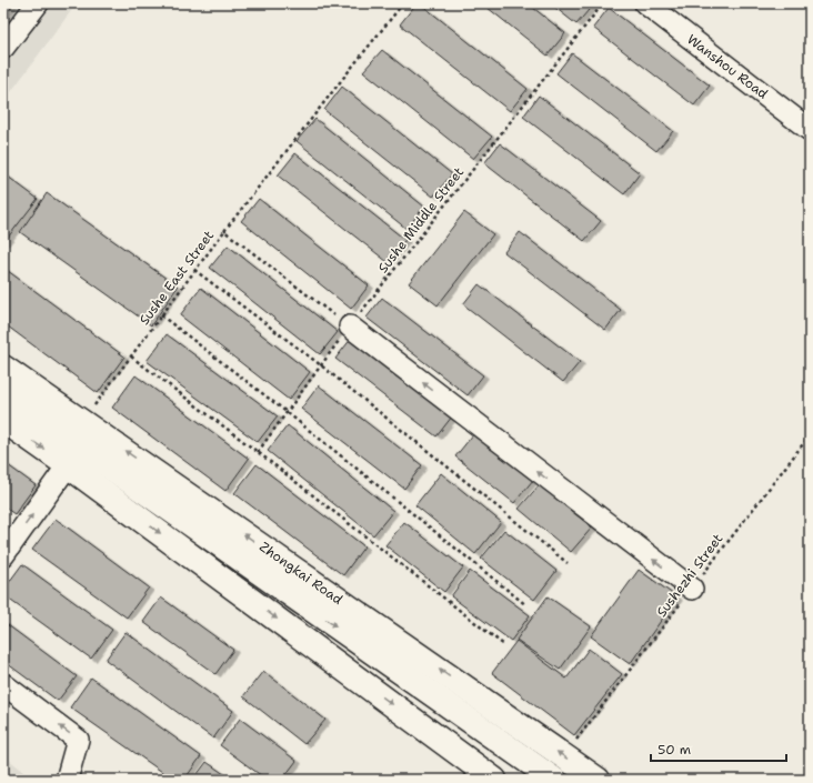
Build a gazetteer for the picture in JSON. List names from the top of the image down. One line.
{"streets":{"main road":["Zhongkai Road"],"street":["Wanshou Road"],"path":["Sushe Middle Street","Sushe East Street","Sushezhi Street"]},"crossings":[["Sushe Middle Street","Sushe East Street"],["Sushe East Street","Zhongkai Road"]],"scale_bar":"50 m"}
